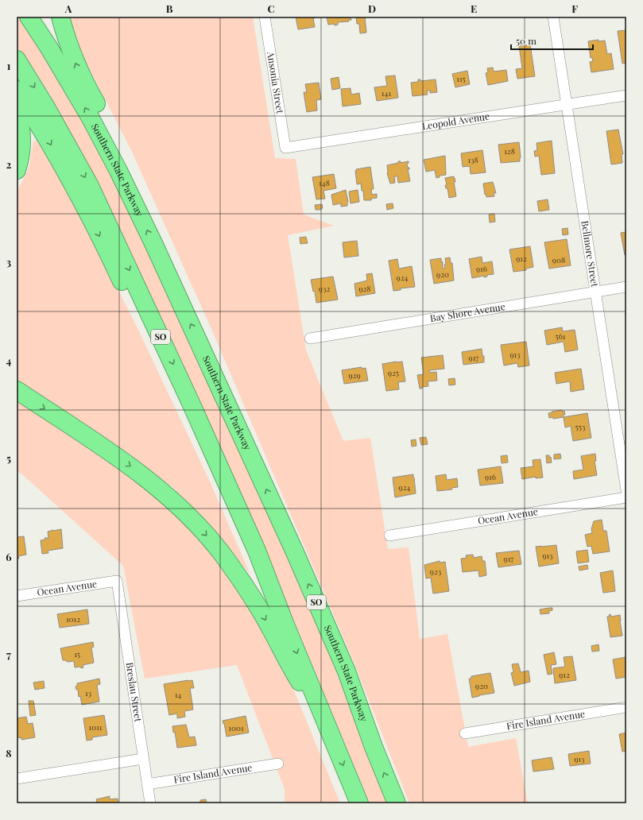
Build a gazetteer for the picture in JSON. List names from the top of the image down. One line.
{"streets":{"highway":["Southern State Parkway","SO"],"street":["Ansonia Street","Leopold Avenue","Bellmore Street","Bay Shore Avenue","Ocean Avenue","Breslau Street","Fire Island Avenue"]},"crossings":[["Ansonia Street","Leopold Avenue"],["Leopold Avenue","Bellmore Street"],["Bellmore Street","Bay Shore Avenue"],["Ocean Avenue","Breslau Street"],["Breslau Street","Fire Island Avenue"]],"house_numbers":["115","141","128","138","148","912","908","916","920","924","932","928","561","913","917","925","929","553","916","924","913","917","923","1012","15","912","920","13","14","1011","1001","913"],"scale_bar":"50 m","grid":{"columns":["A","B","C","D","E","F"],"rows":["1","2","3","4","5","6","7","8"]}}
